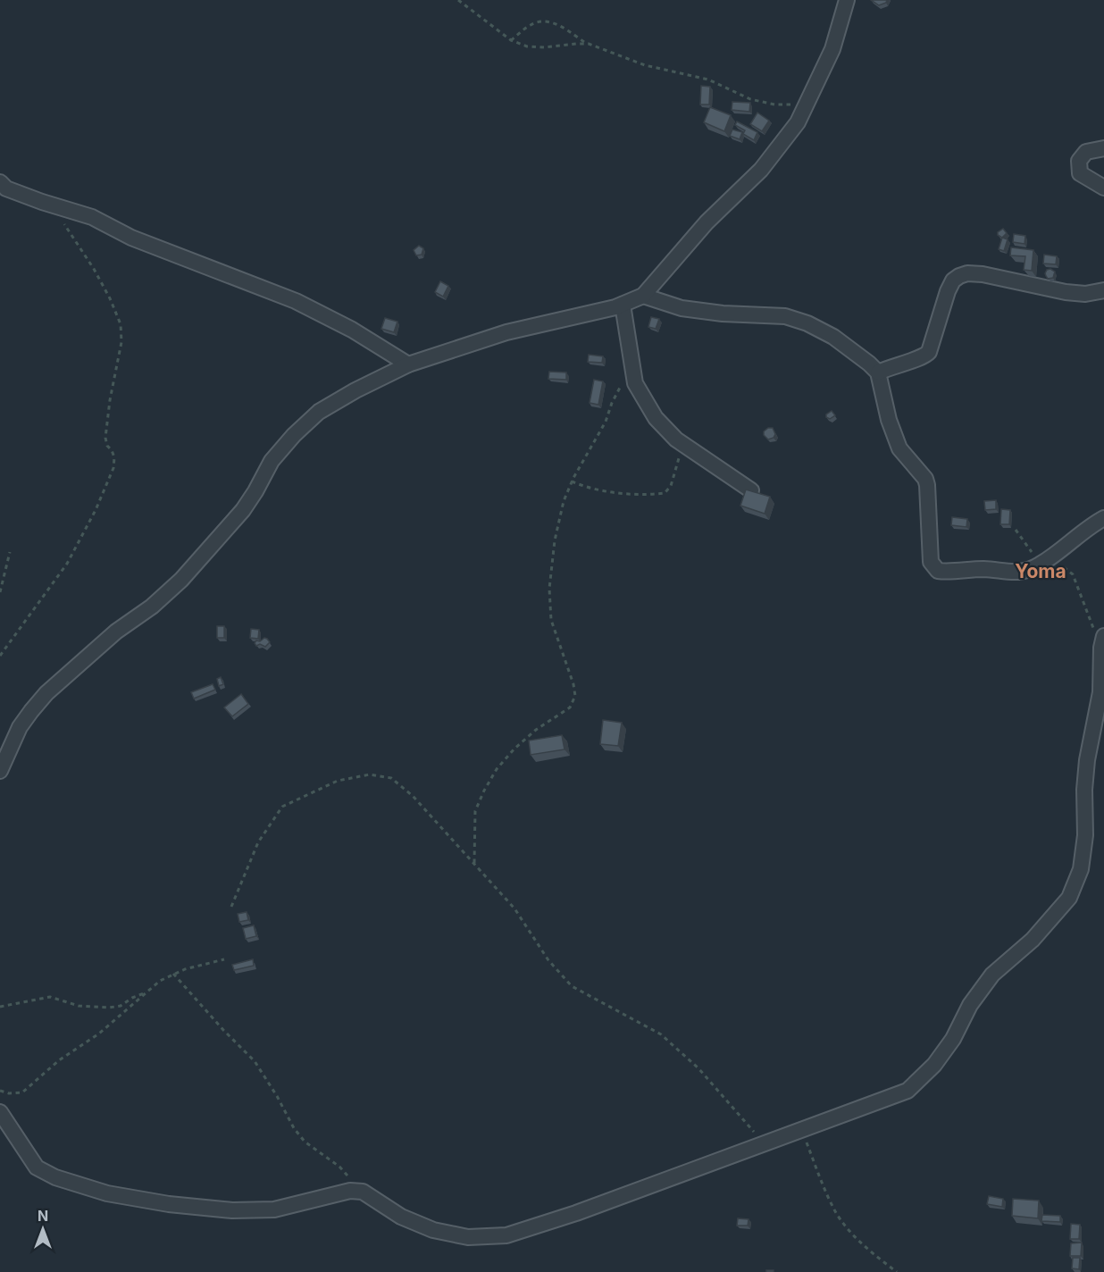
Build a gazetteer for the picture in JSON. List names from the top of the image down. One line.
{"districts":["Yoma"],"north":"top"}
